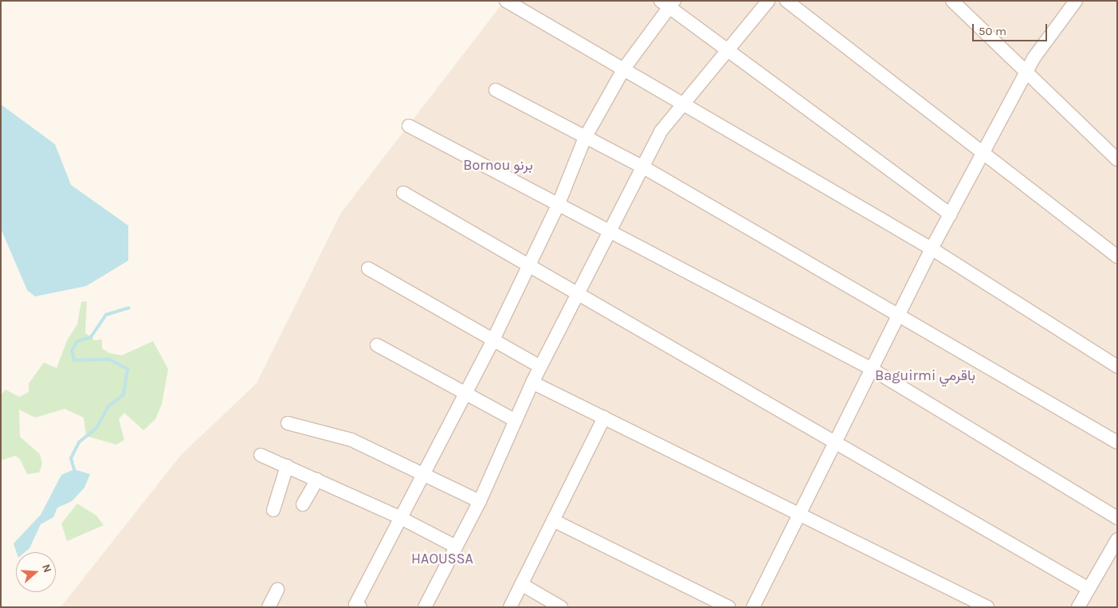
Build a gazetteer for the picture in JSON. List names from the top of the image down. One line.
{"districts":["Bornou برنو","Baguirmi باقرمي","HAOUSSA"],"scale_bar":"50 m","north":"right"}
